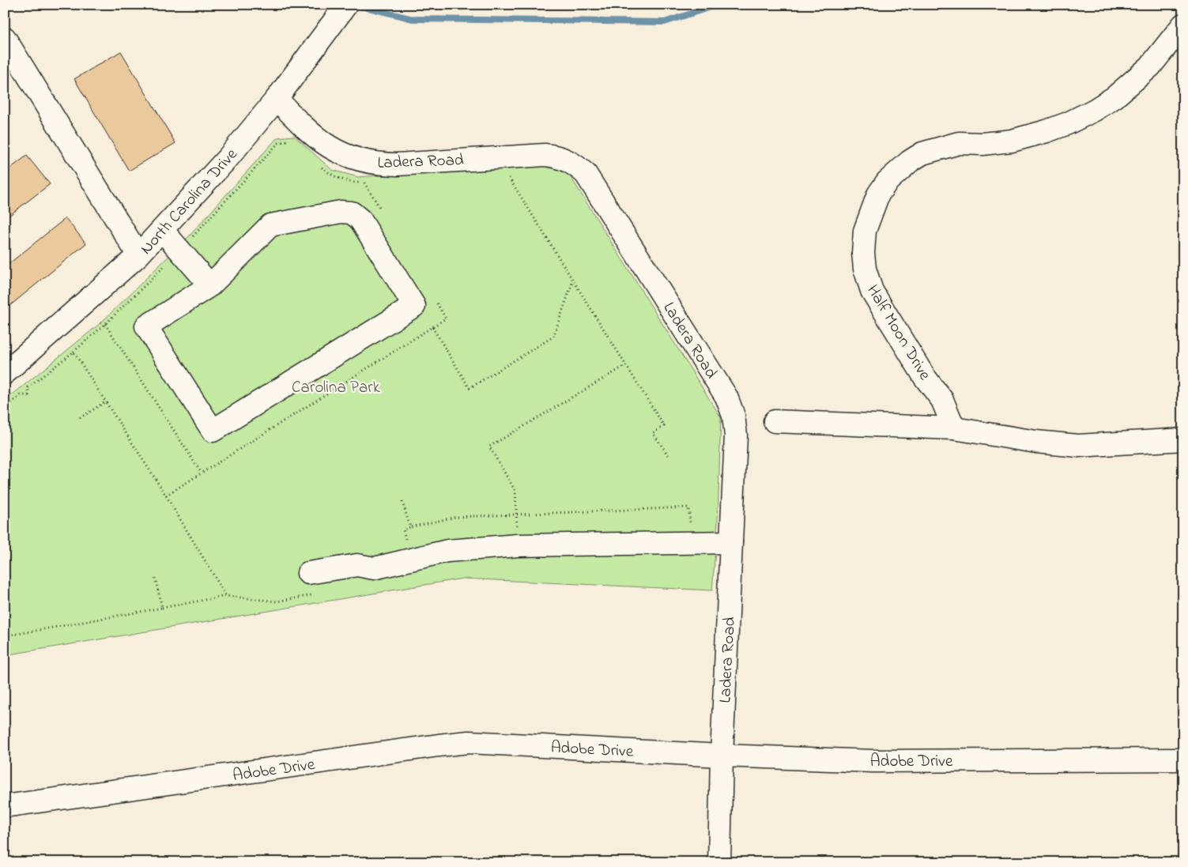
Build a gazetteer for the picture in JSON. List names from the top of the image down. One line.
{"streets":{"street":["Ladera Road","North Carolina Drive","Half Moon Drive","Adobe Drive"]},"crossings":[["Ladera Road","North Carolina Drive"],["Ladera Road","Adobe Drive"]],"parks":["Carolina Park"]}
